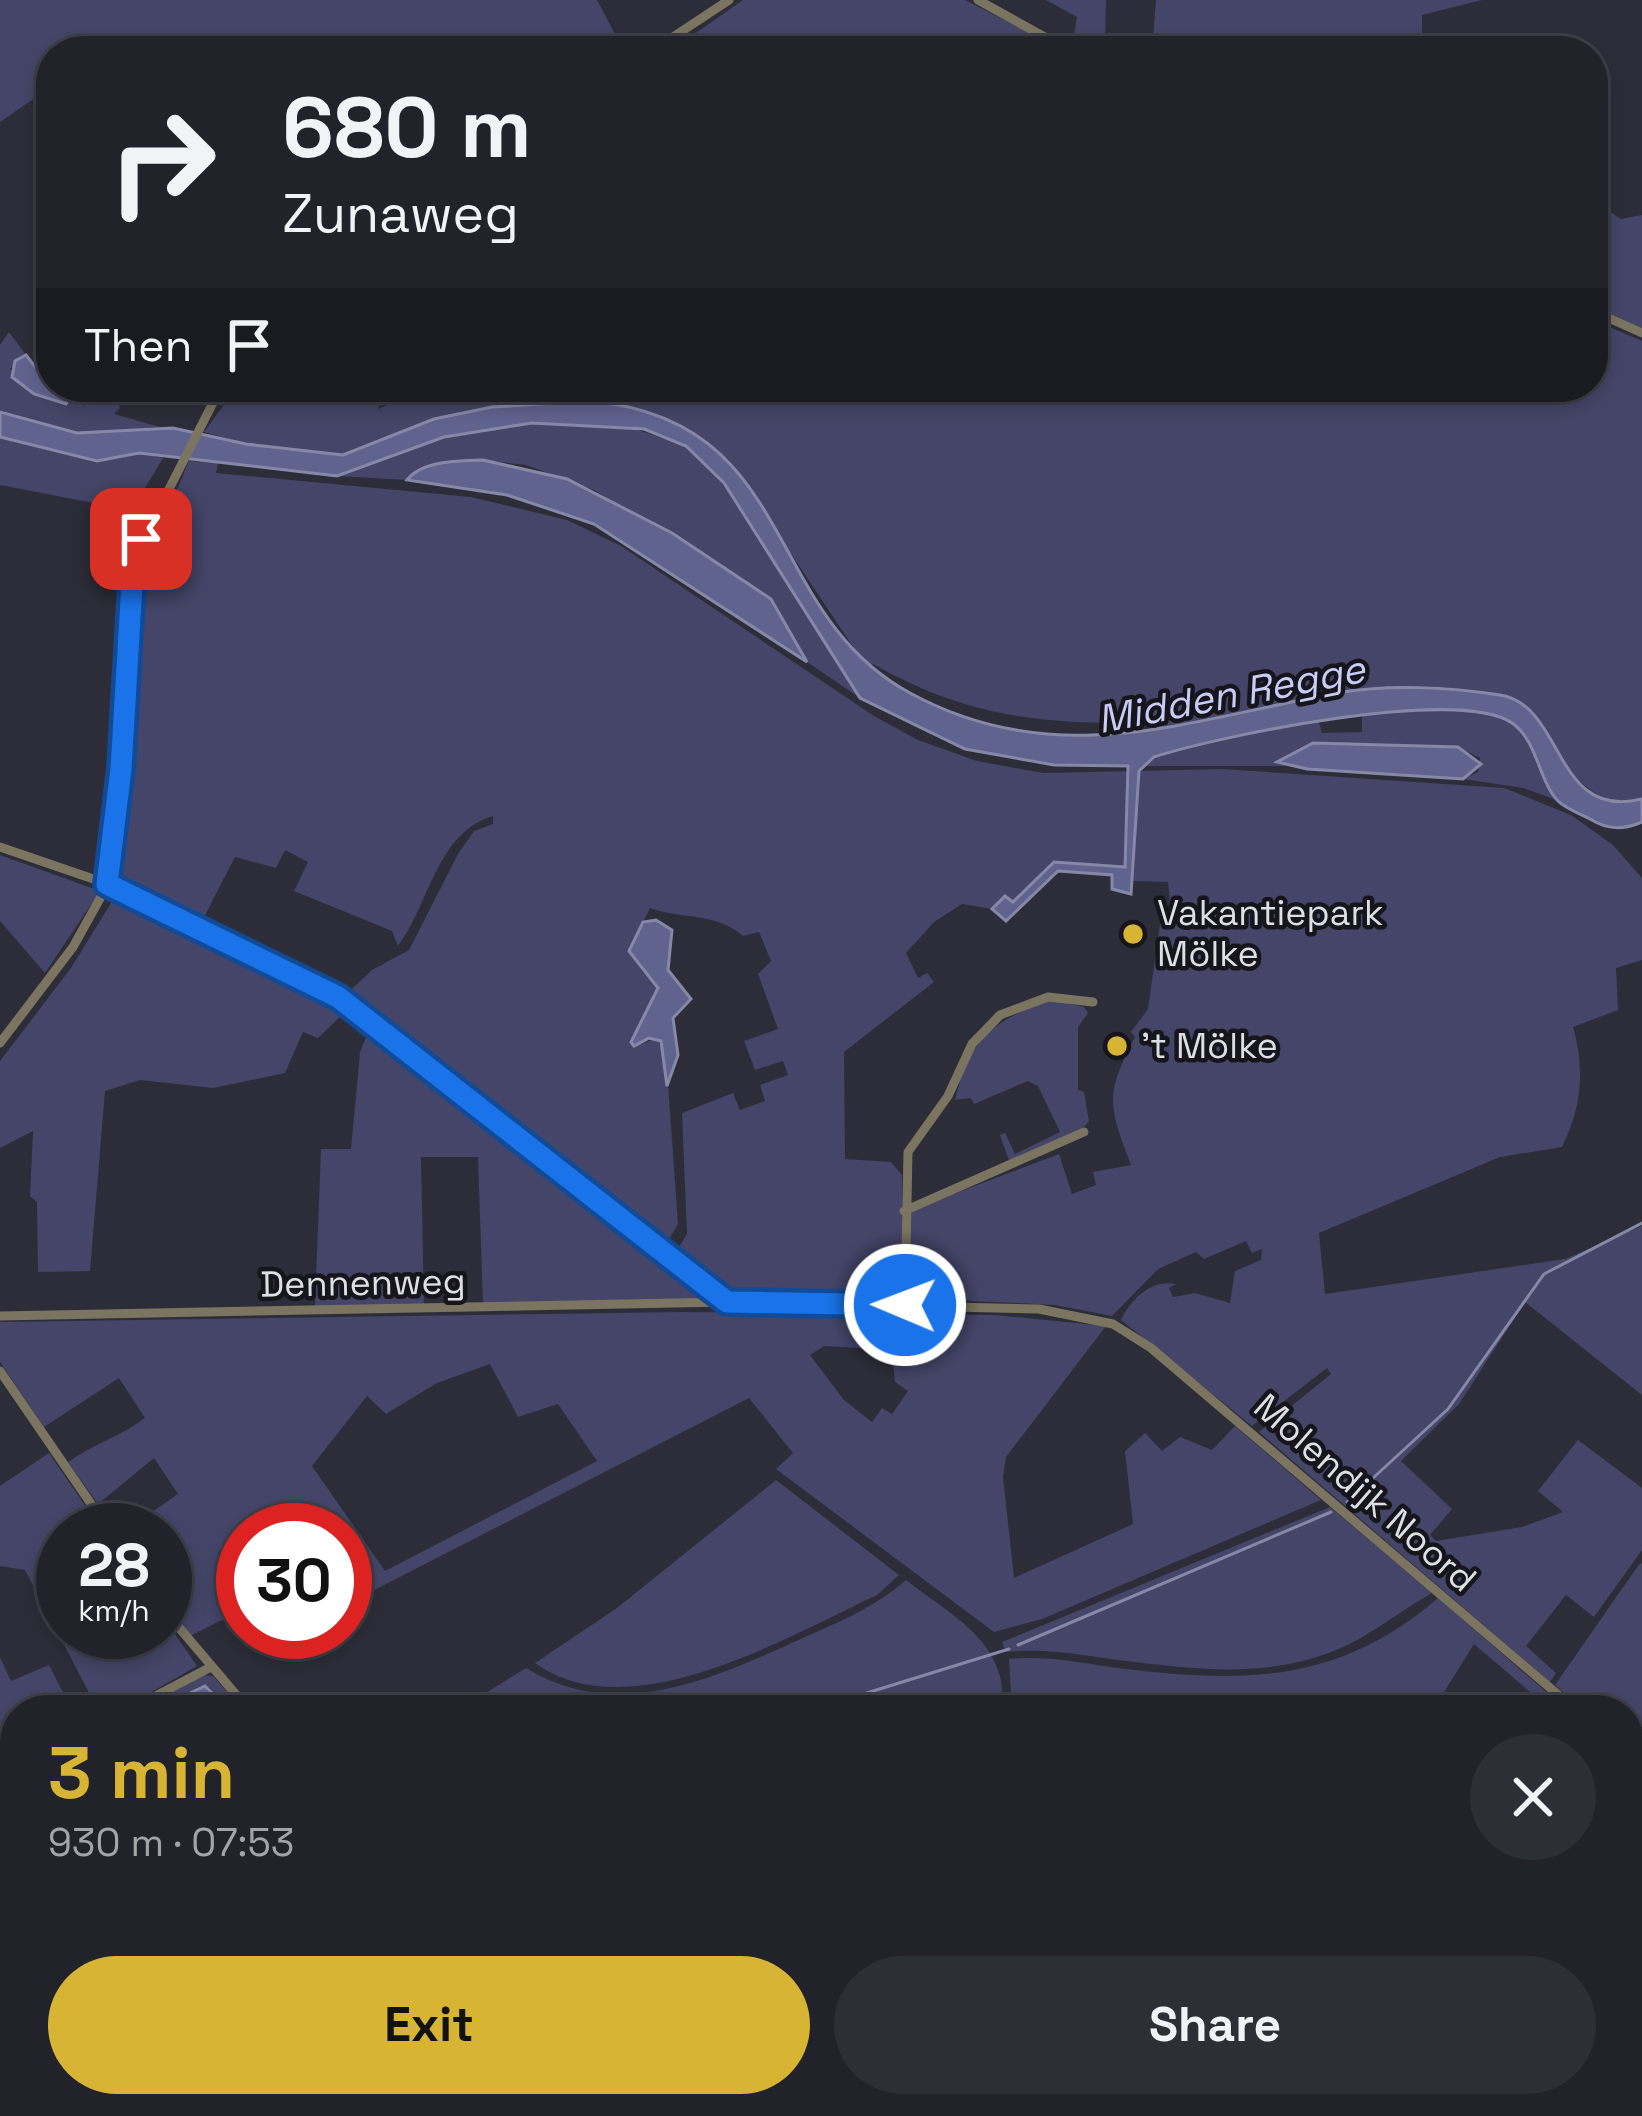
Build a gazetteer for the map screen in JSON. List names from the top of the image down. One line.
{"streets":{"street":["Dennenweg","Molendijk Noord"]},"crossings":[["Dennenweg","Molendijk Noord"]],"water":["Midden Regge"],"places":["Vakantiepark Mölke","'t Mölke"],"page":{"turn":["680 m","Zunaweg"],"then":"Then","speed":"28 km/h","limit":"30","heading":["3 min","930 m · 07:53"],"buttons":["Exit","Share"]}}
